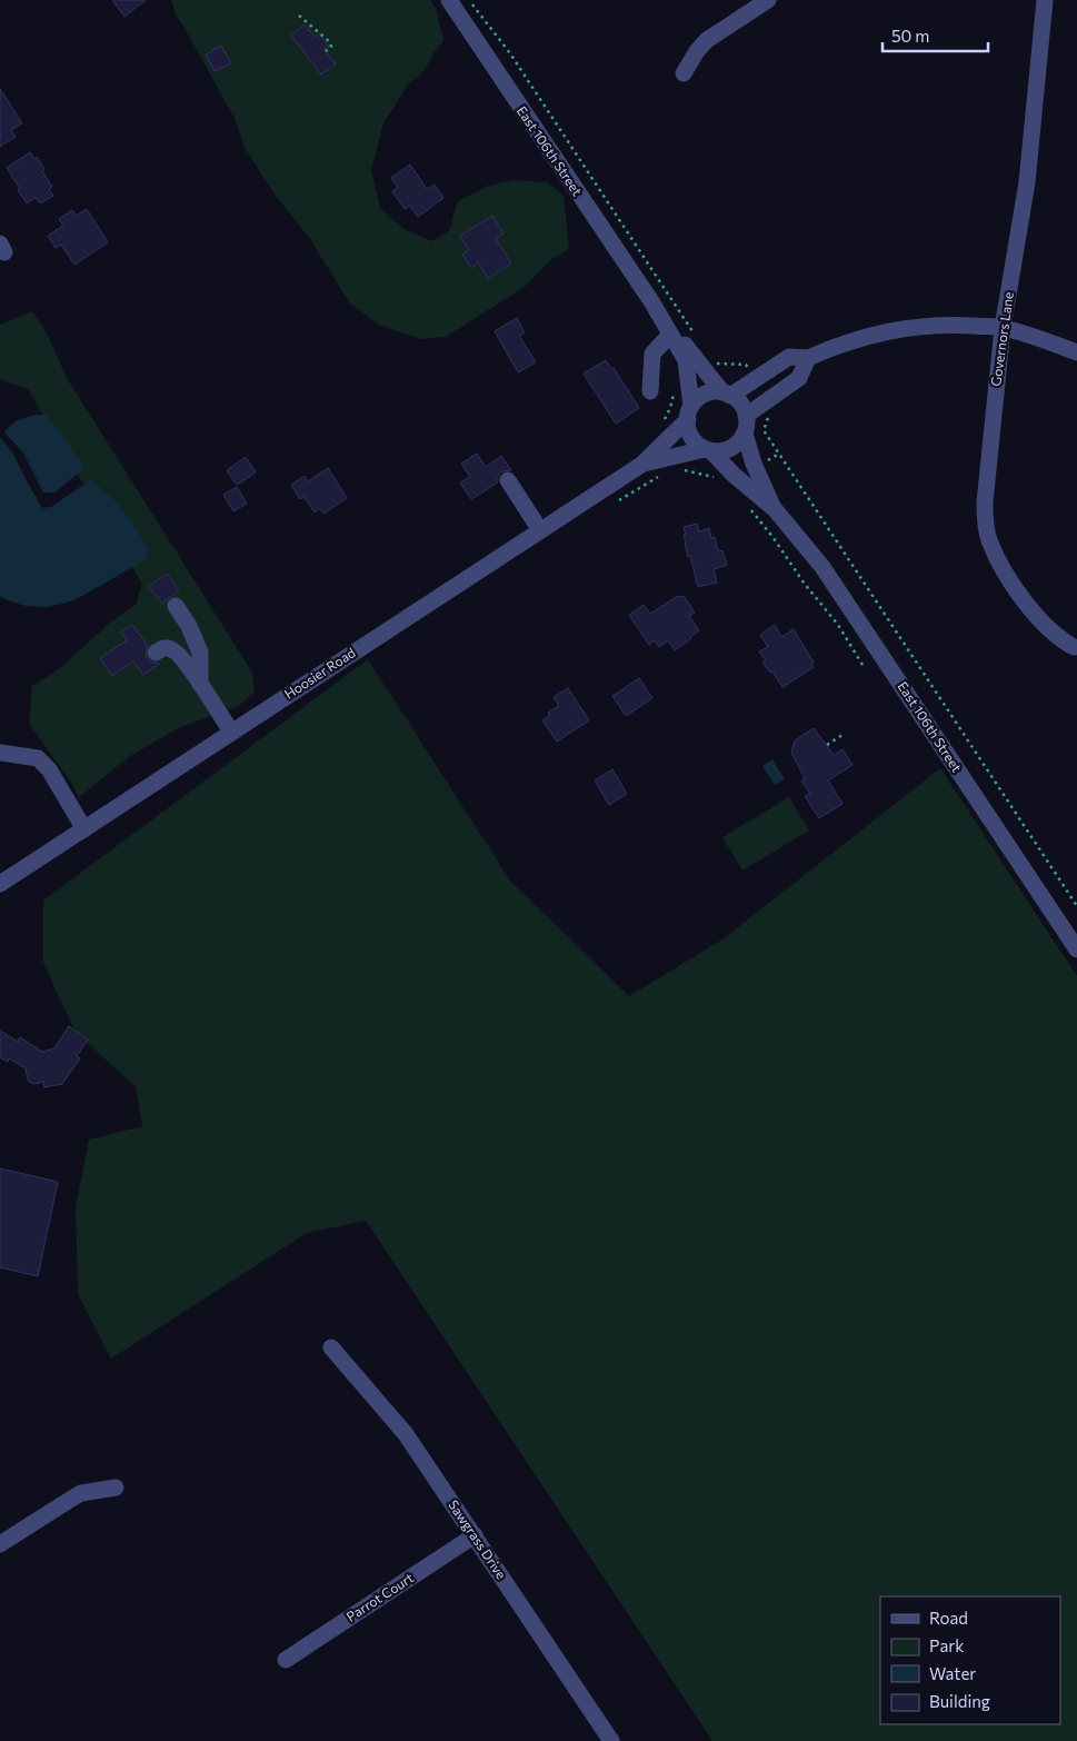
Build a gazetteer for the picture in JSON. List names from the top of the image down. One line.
{"streets":{"street":["East 106th Street","Governors Lane","Hoosier Road","Sawgrass Drive","Parrot Court"]},"crossings":[["East 106th Street","Hoosier Road"],["Sawgrass Drive","Parrot Court"]],"legend":["Road","Park","Water","Building"],"scale_bar":"50 m"}
